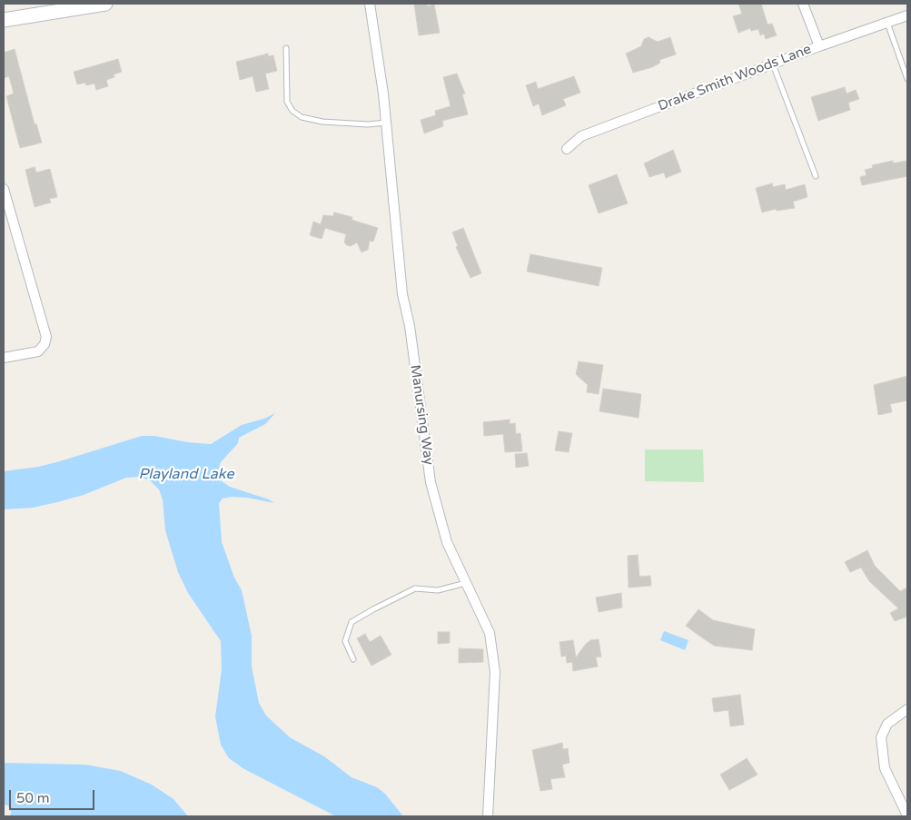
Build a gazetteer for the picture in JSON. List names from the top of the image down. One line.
{"streets":{"street":["Drake Smith Woods Lane","Manursing Way"]},"water":["Playland Lake"],"scale_bar":"50 m"}
